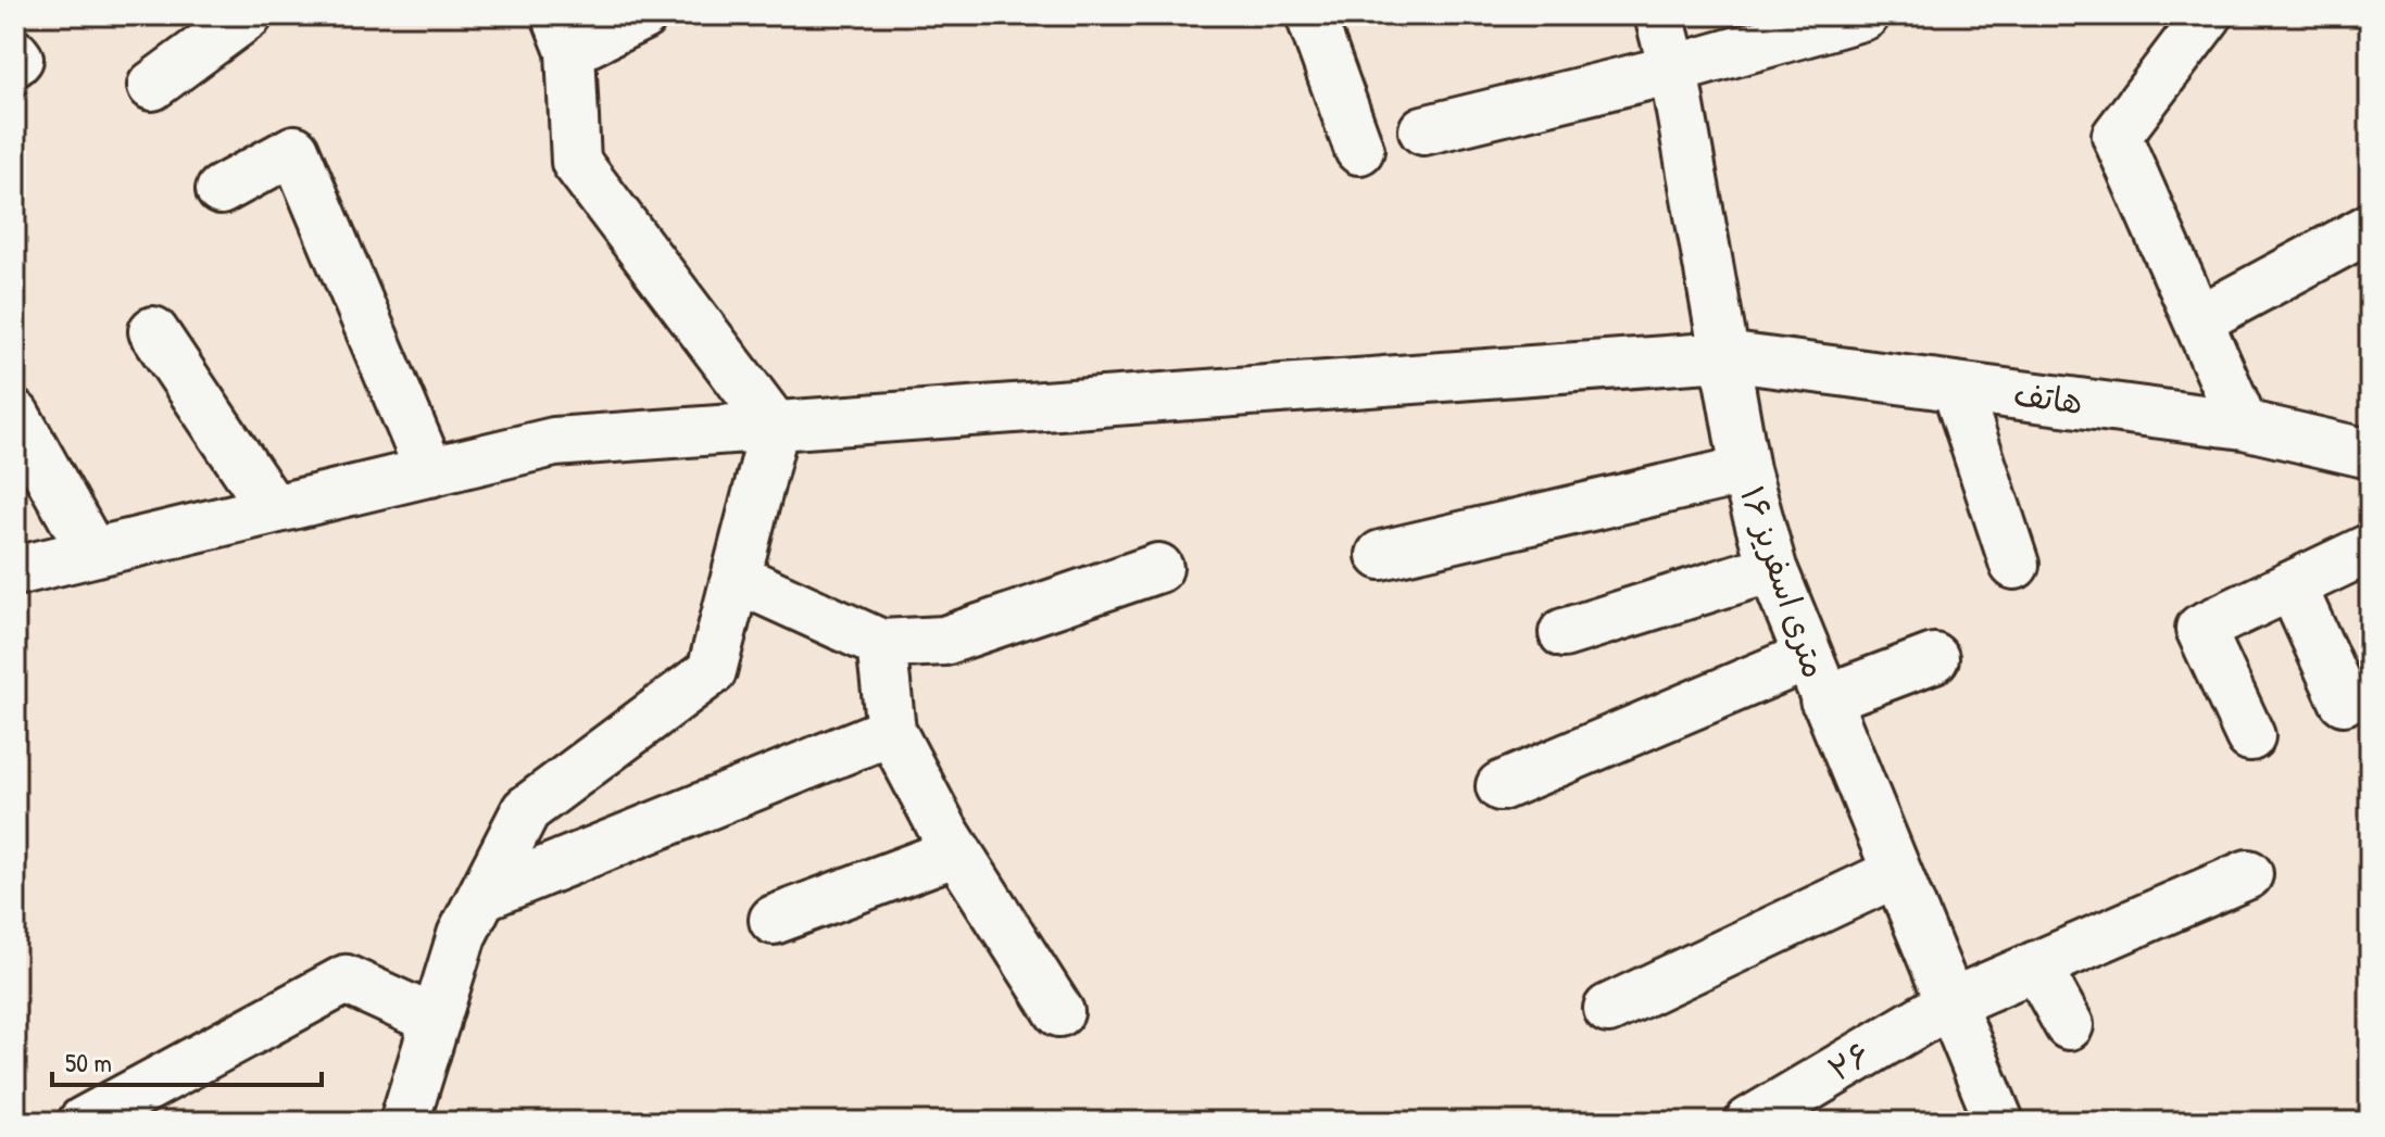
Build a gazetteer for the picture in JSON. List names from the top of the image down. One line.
{"streets":{"street":["هاتف","۱۶ متری اسفریز","۲۶"]},"crossings":[["هاتف","۱۶ متری اسفریز"],["۱۶ متری اسفریز","۲۶"]],"scale_bar":"50 m"}
